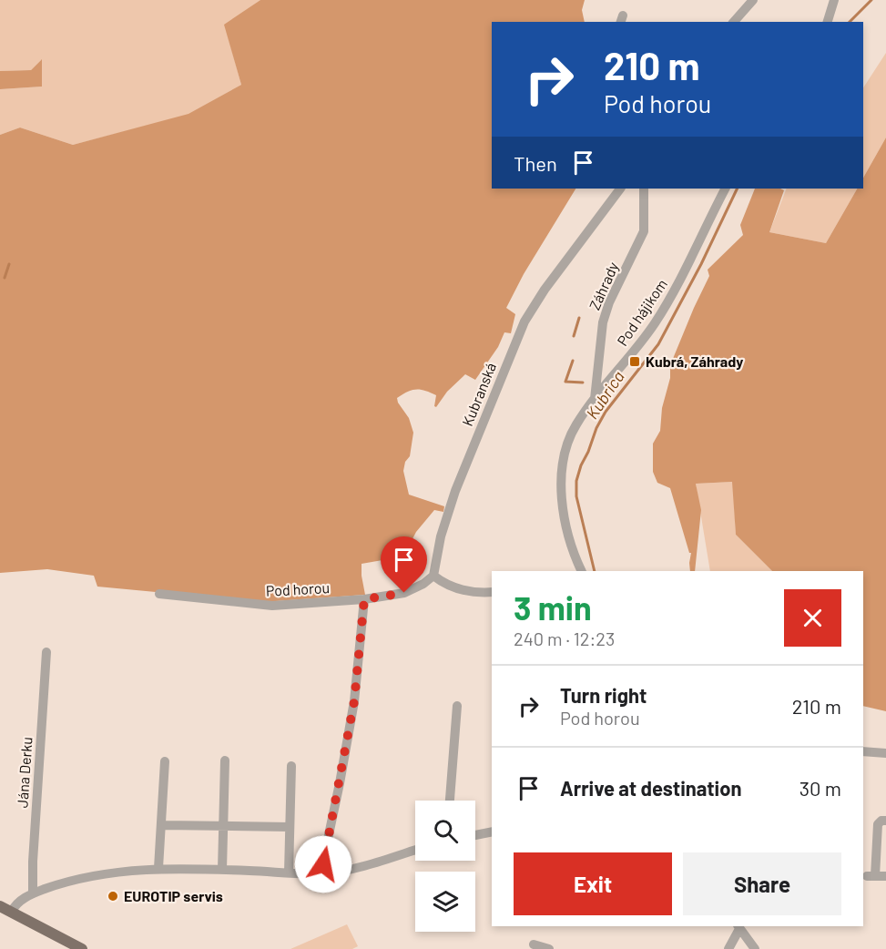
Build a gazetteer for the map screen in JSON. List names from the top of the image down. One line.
{"streets":{"street":["Záhrady","Pod hájikom","Kubranská","Pod horou","Jána Derku"]},"crossings":[["Záhrady","Pod hájikom"],["Kubranská","Pod horou"]],"water":["Kubrica"],"places":{"transit":["Kubrá, Záhrady"],"other":["EUROTIP servis"]},"page":{"turn":["210 m","Pod horou"],"then":"Then","heading":["3 min","240 m · 12:23"],"list":[{"name":"Turn right","note":"Pod horou","value":"210 m"},{"name":"Arrive at destination","value":"30 m"}],"buttons":["Exit","Share"]}}
